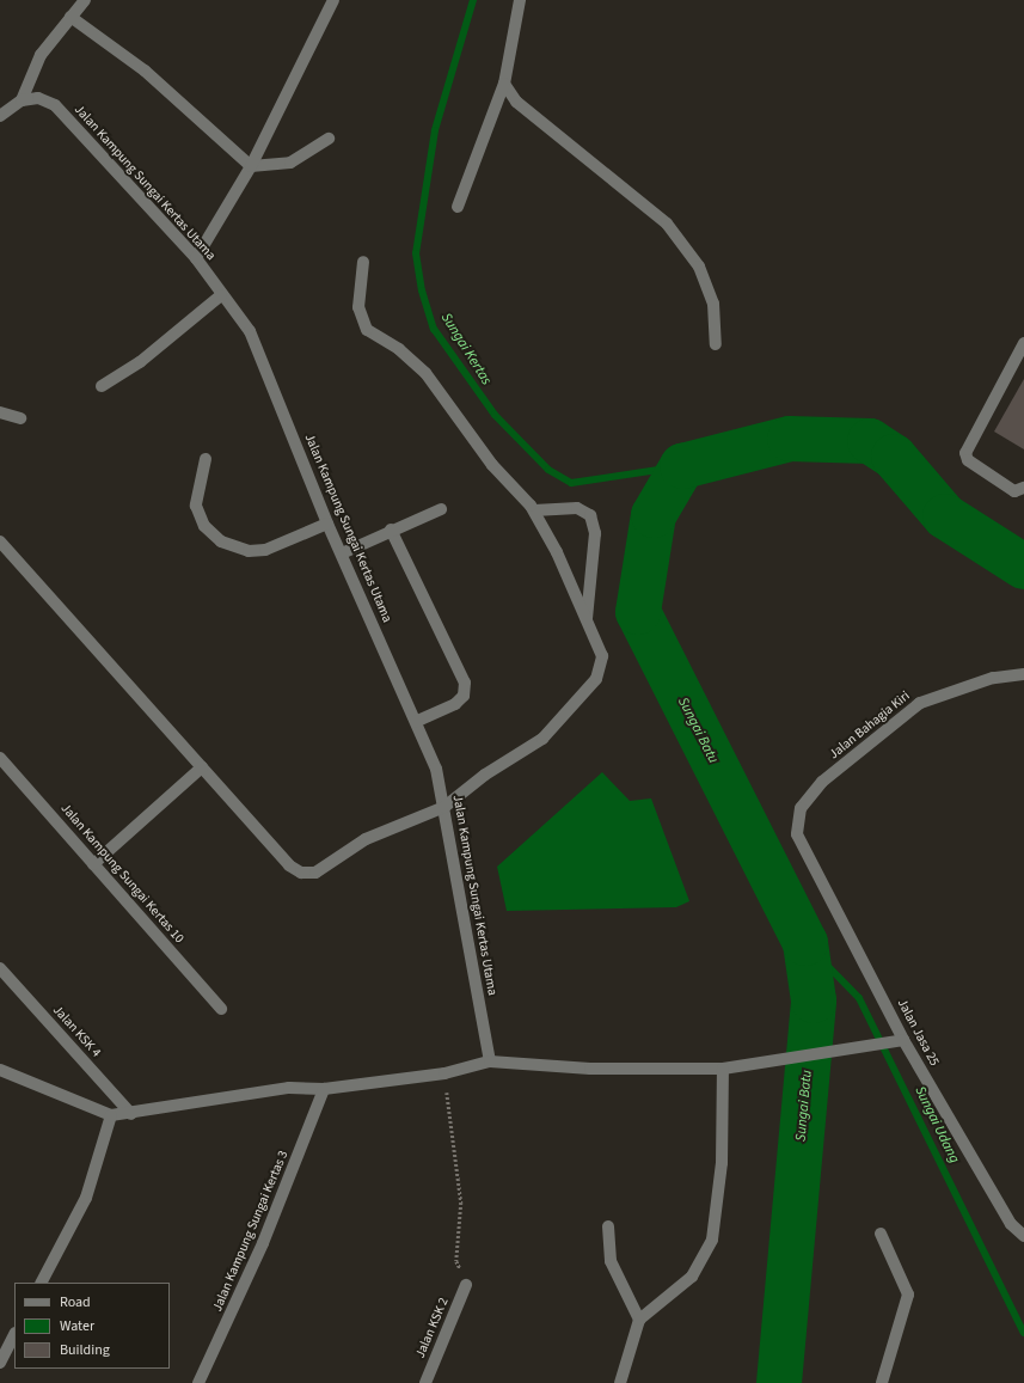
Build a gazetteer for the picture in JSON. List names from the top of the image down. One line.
{"streets":{"street":["Jalan Kampung Sungai Kertas Utama","Jalan Bahagia Kiri","Jalan Kampung Sungai Kertas 10","Jalan KSK 4","Jalan Jasa 25","Jalan Kampung Sungai Kertas 3","Jalan KSK 2"]},"crossings":[["Jalan Bahagia Kiri","Jalan Jasa 25"]],"water":["Sungai Kertas","Sungai Batu","Sungai Udang"],"legend":["Road","Water","Building"]}
